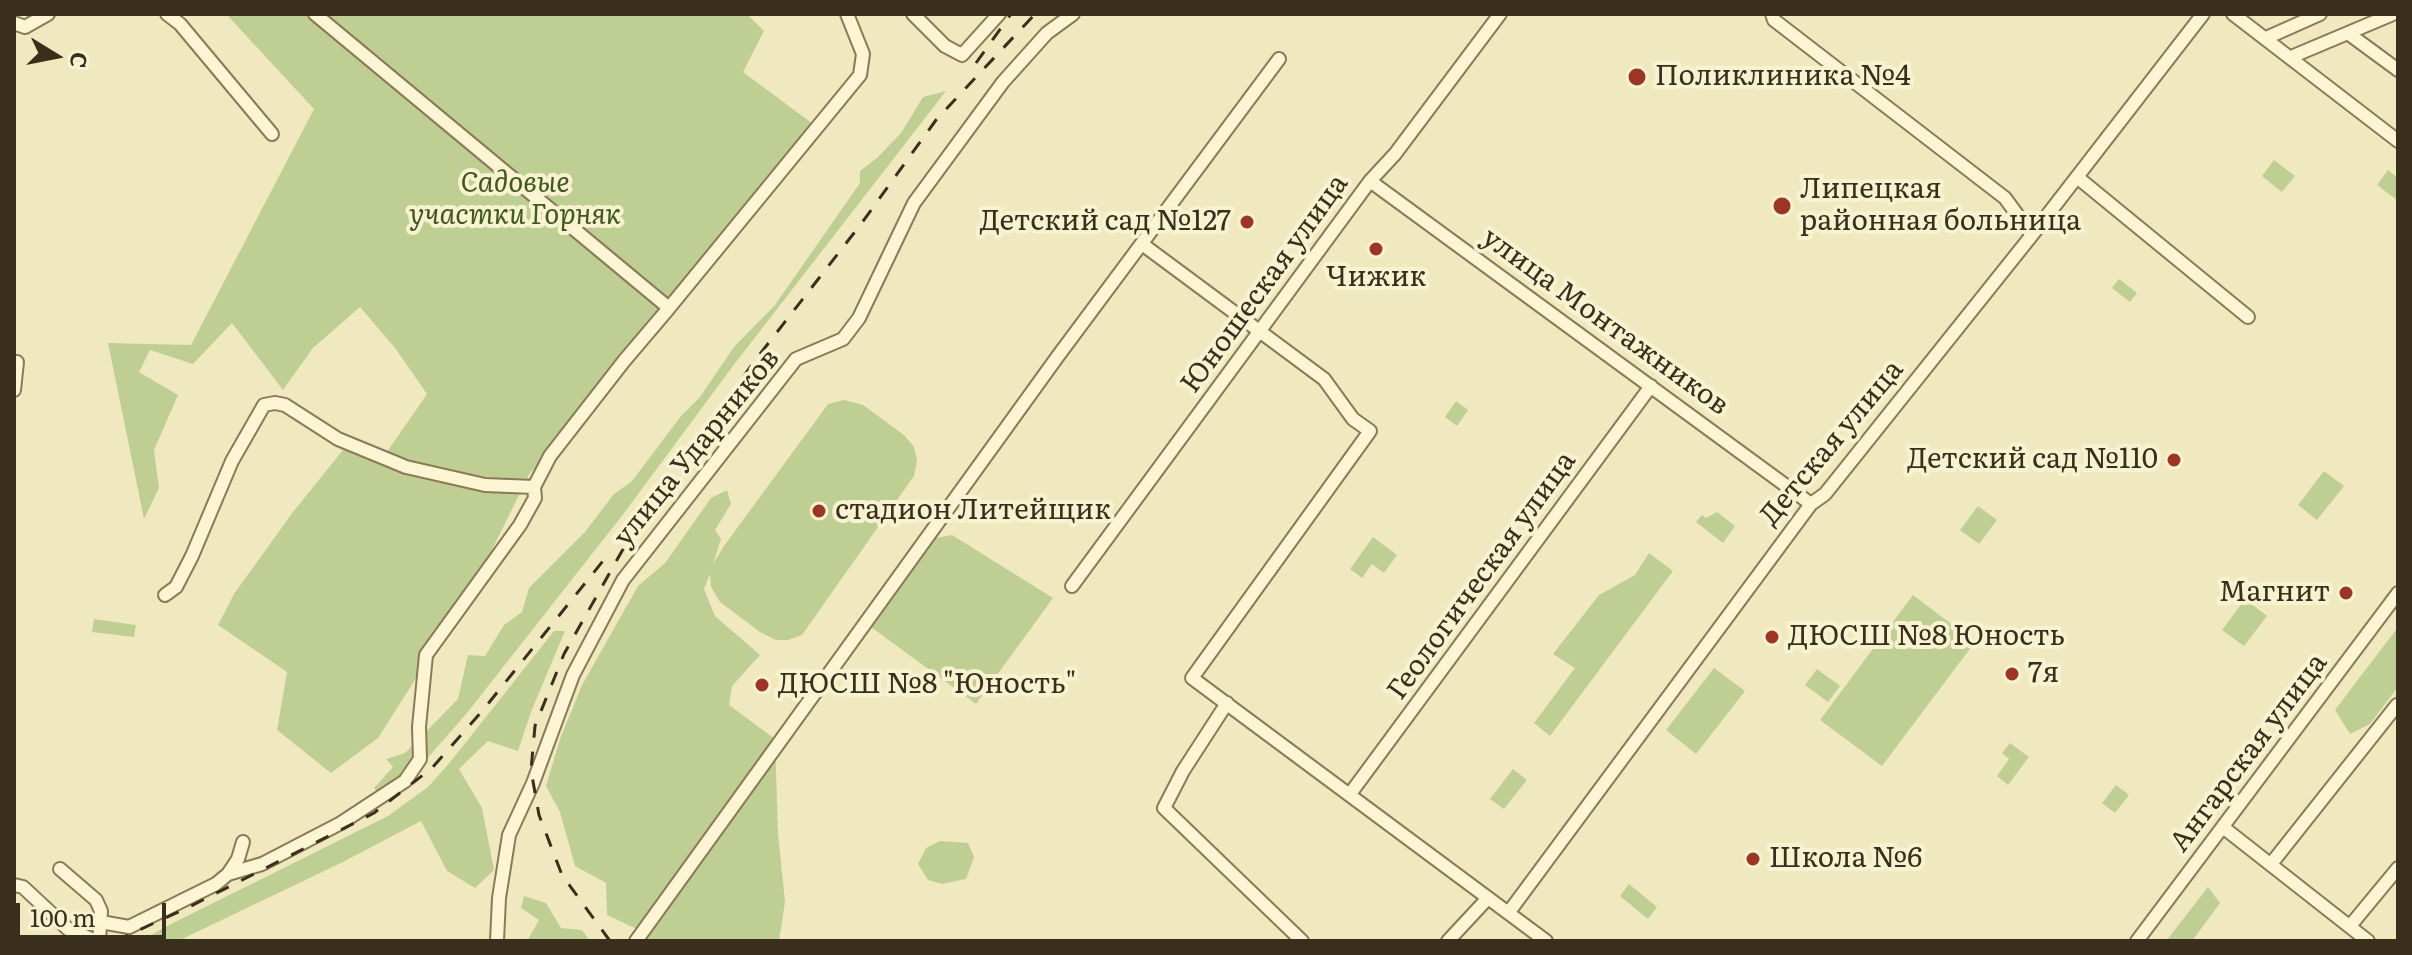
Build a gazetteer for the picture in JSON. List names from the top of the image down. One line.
{"streets":{"street":["Юношеская улица","улица Монтажников","Детская улица","улица Ударников","Геологическая улица","Ангарская улица"]},"crossings":[["Юношеская улица","улица Монтажников"],["улица Монтажников","Детская улица"],["улица Монтажников","Геологическая улица"]],"parks":["Садовые участки Горняк"],"places":["Поликлиника №4","Липецкая районная больница","Детский сад №127","Чижик","Детский сад №110","стадион Литейщик","Магнит","ДЮСШ №8 Юность","7я","ДЮСШ №8 \"Юность\"","Школа №6"],"scale_bar":"100 m","north":"right"}
